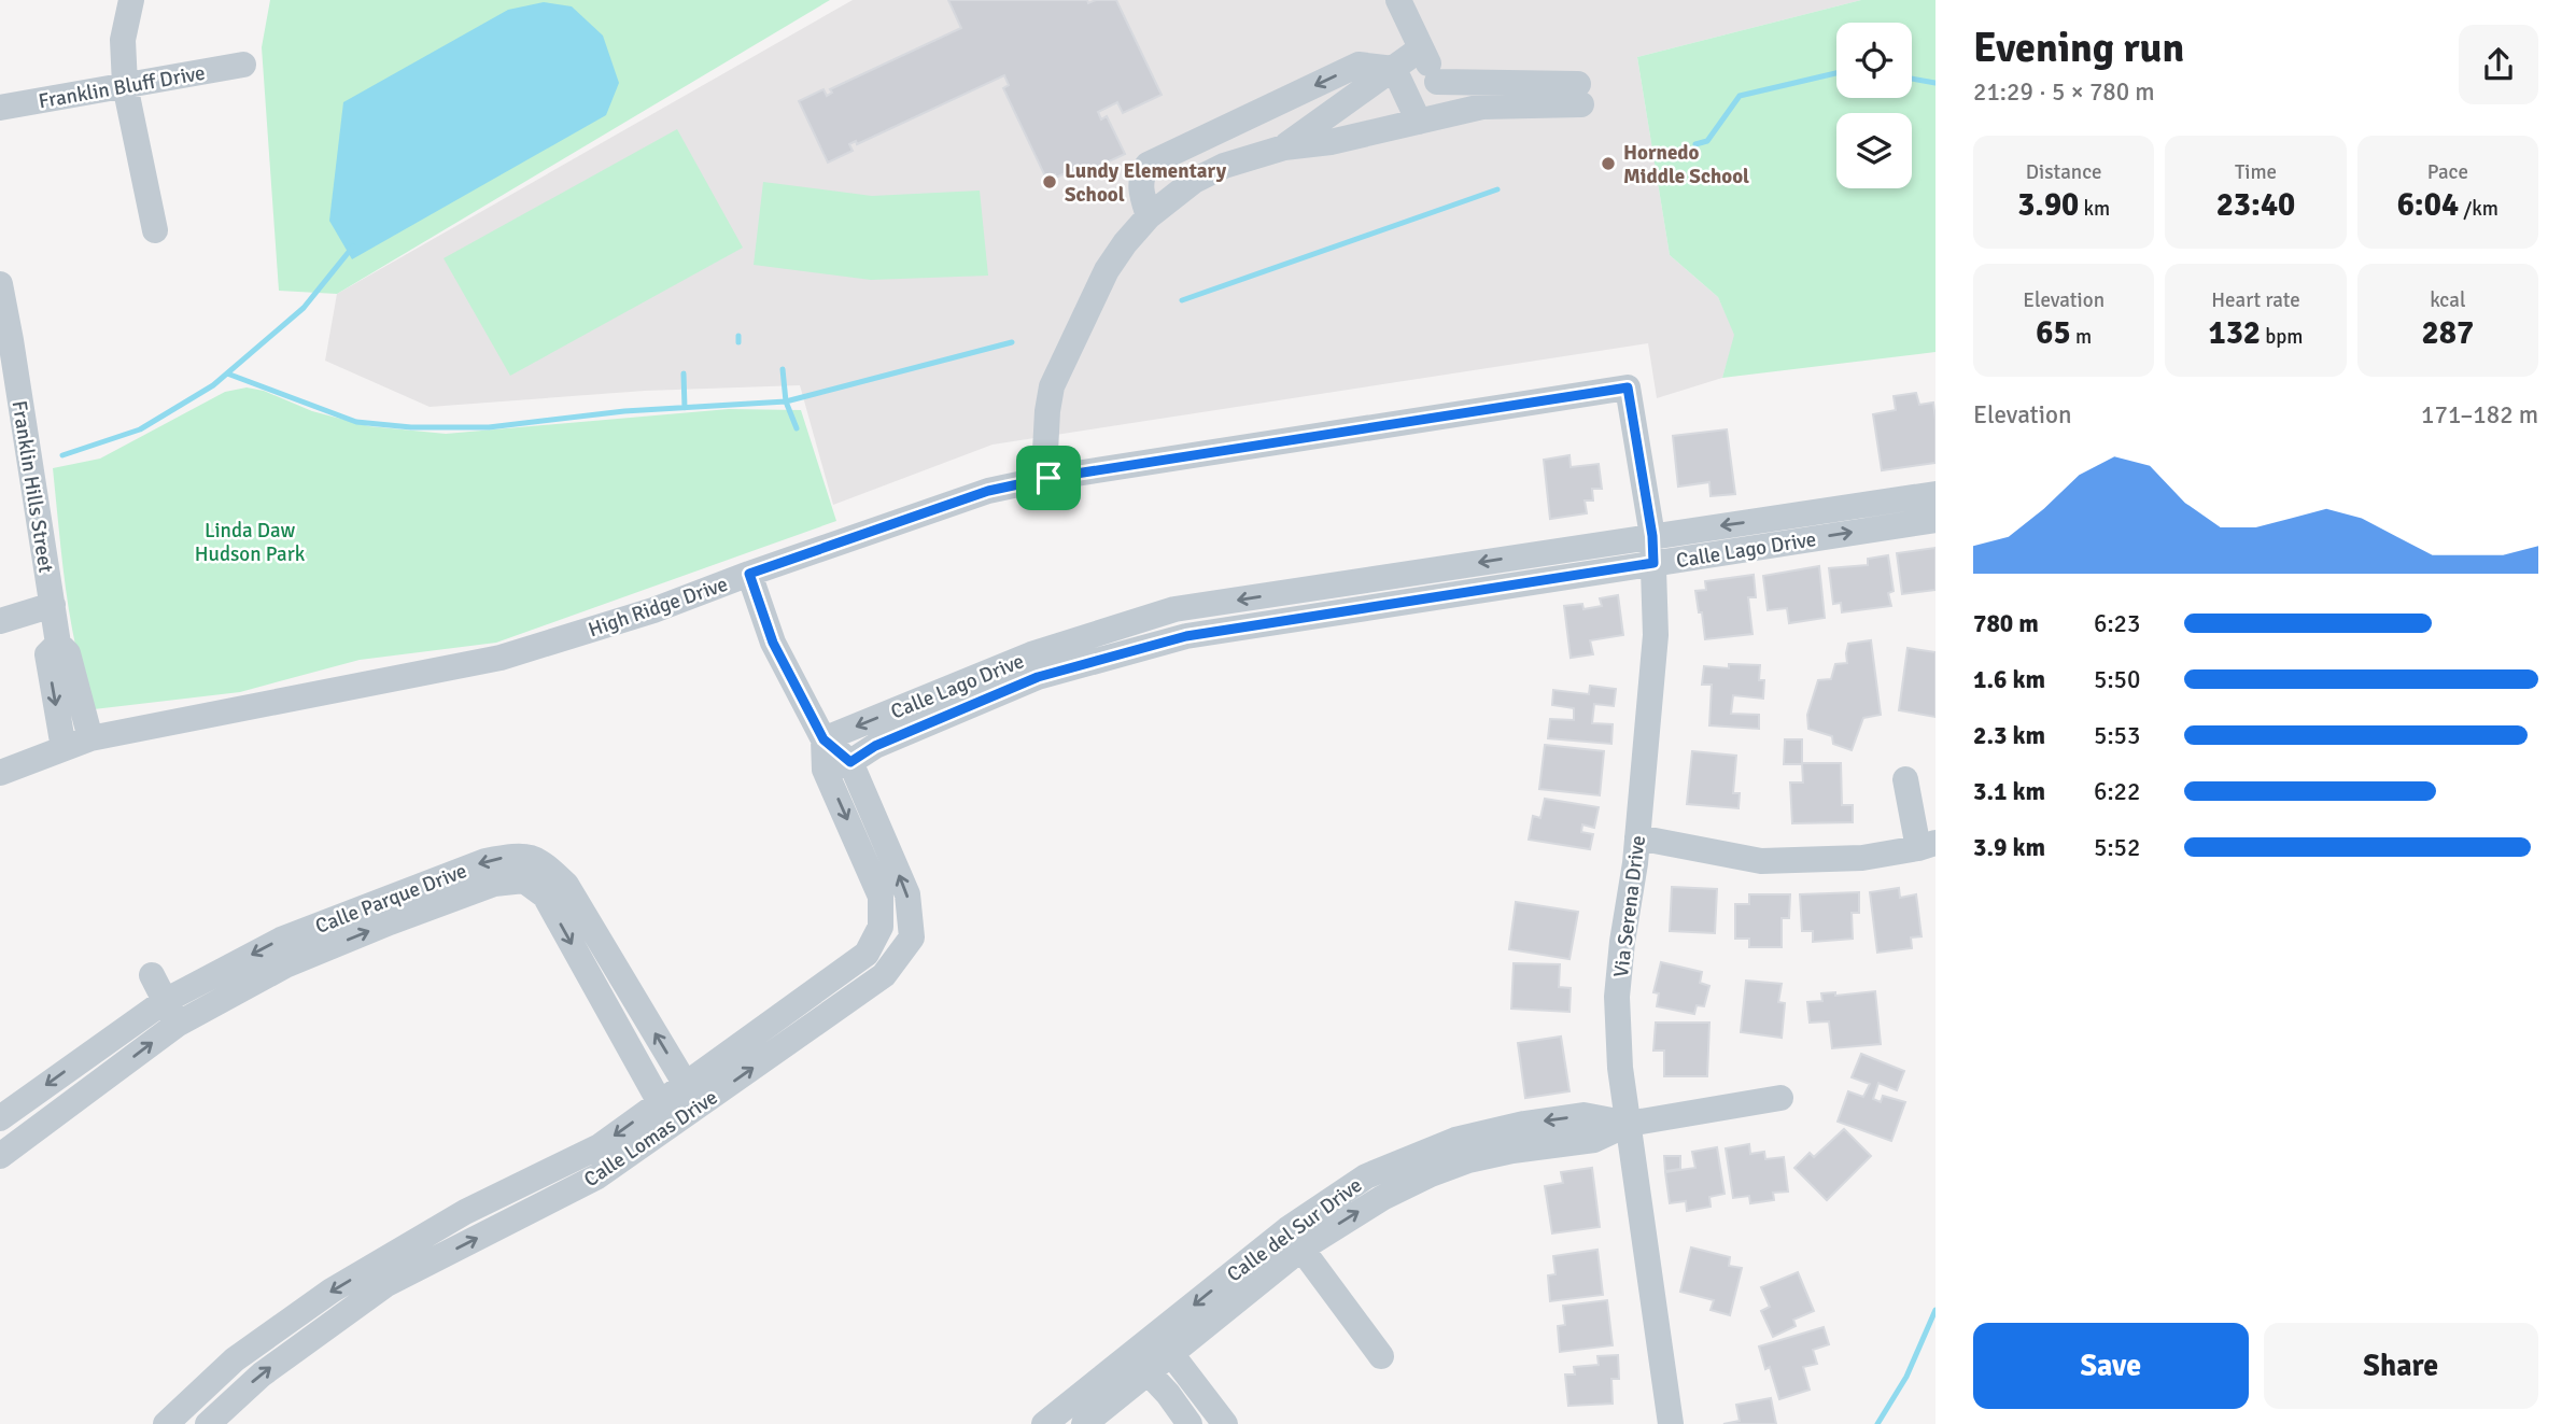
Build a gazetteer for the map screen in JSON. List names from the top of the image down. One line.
{"streets":{"street":["Franklin Bluff Drive","Franklin Hills Street","Calle Lago Drive","High Ridge Drive","Calle Parque Drive","Via Serena Drive","Calle Lomas Drive","Calle del Sur Drive"]},"crossings":[["Franklin Hills Street","High Ridge Drive"],["Calle Lago Drive","Via Serena Drive"],["High Ridge Drive","Via Serena Drive"],["Via Serena Drive","Calle del Sur Drive"]],"parks":["Linda Daw Hudson Park"],"places":["Hornedo Middle School","Lundy Elementary School"],"page":{"heading":["Evening run","21:29 · 5 × 780 m"],"stats":[["Distance","3.90 km"],["Time","23:40"],["Pace","6:04 /km"],["Elevation","65 m"],["Heart rate","132 bpm"],["kcal","287"]],"chart":["Elevation","171–182 m"],"list":[{"name":"780 m","note":"6:23"},{"name":"1.6 km","note":"5:50"},{"name":"2.3 km","note":"5:53"},{"name":"3.1 km","note":"6:22"},{"name":"3.9 km","note":"5:52"}],"buttons":["Save","Share"]}}
